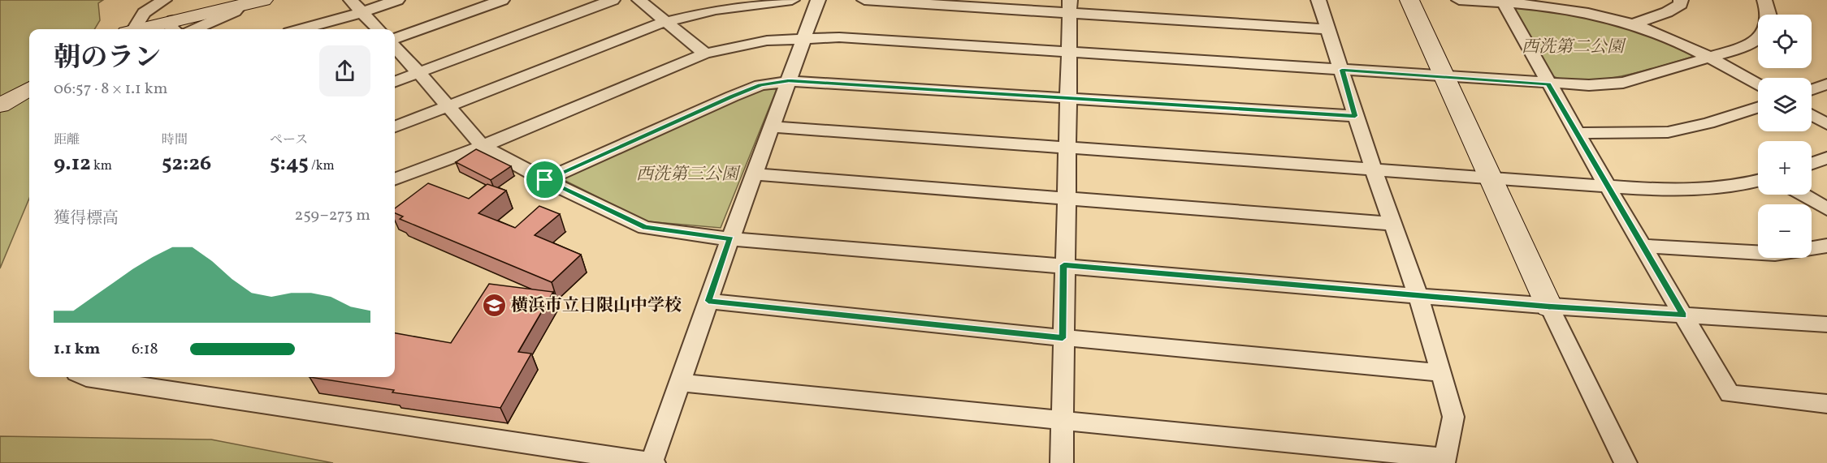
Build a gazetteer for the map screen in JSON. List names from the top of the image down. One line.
{"parks":["西洗第二公園","西洗第三公園"],"places":{"school or university":["横浜市立日限山中学校"]},"page":{"map_buttons":["+","−"],"heading":["朝のラン","06:57 · 8 × 1.1 km"],"stats":[["距離","9.12 km"],["時間","52:26"],["ペース","5:45 /km"]],"chart":["獲得標高","259–273 m"],"list":[{"name":"1.1 km","note":"6:18"}]}}
